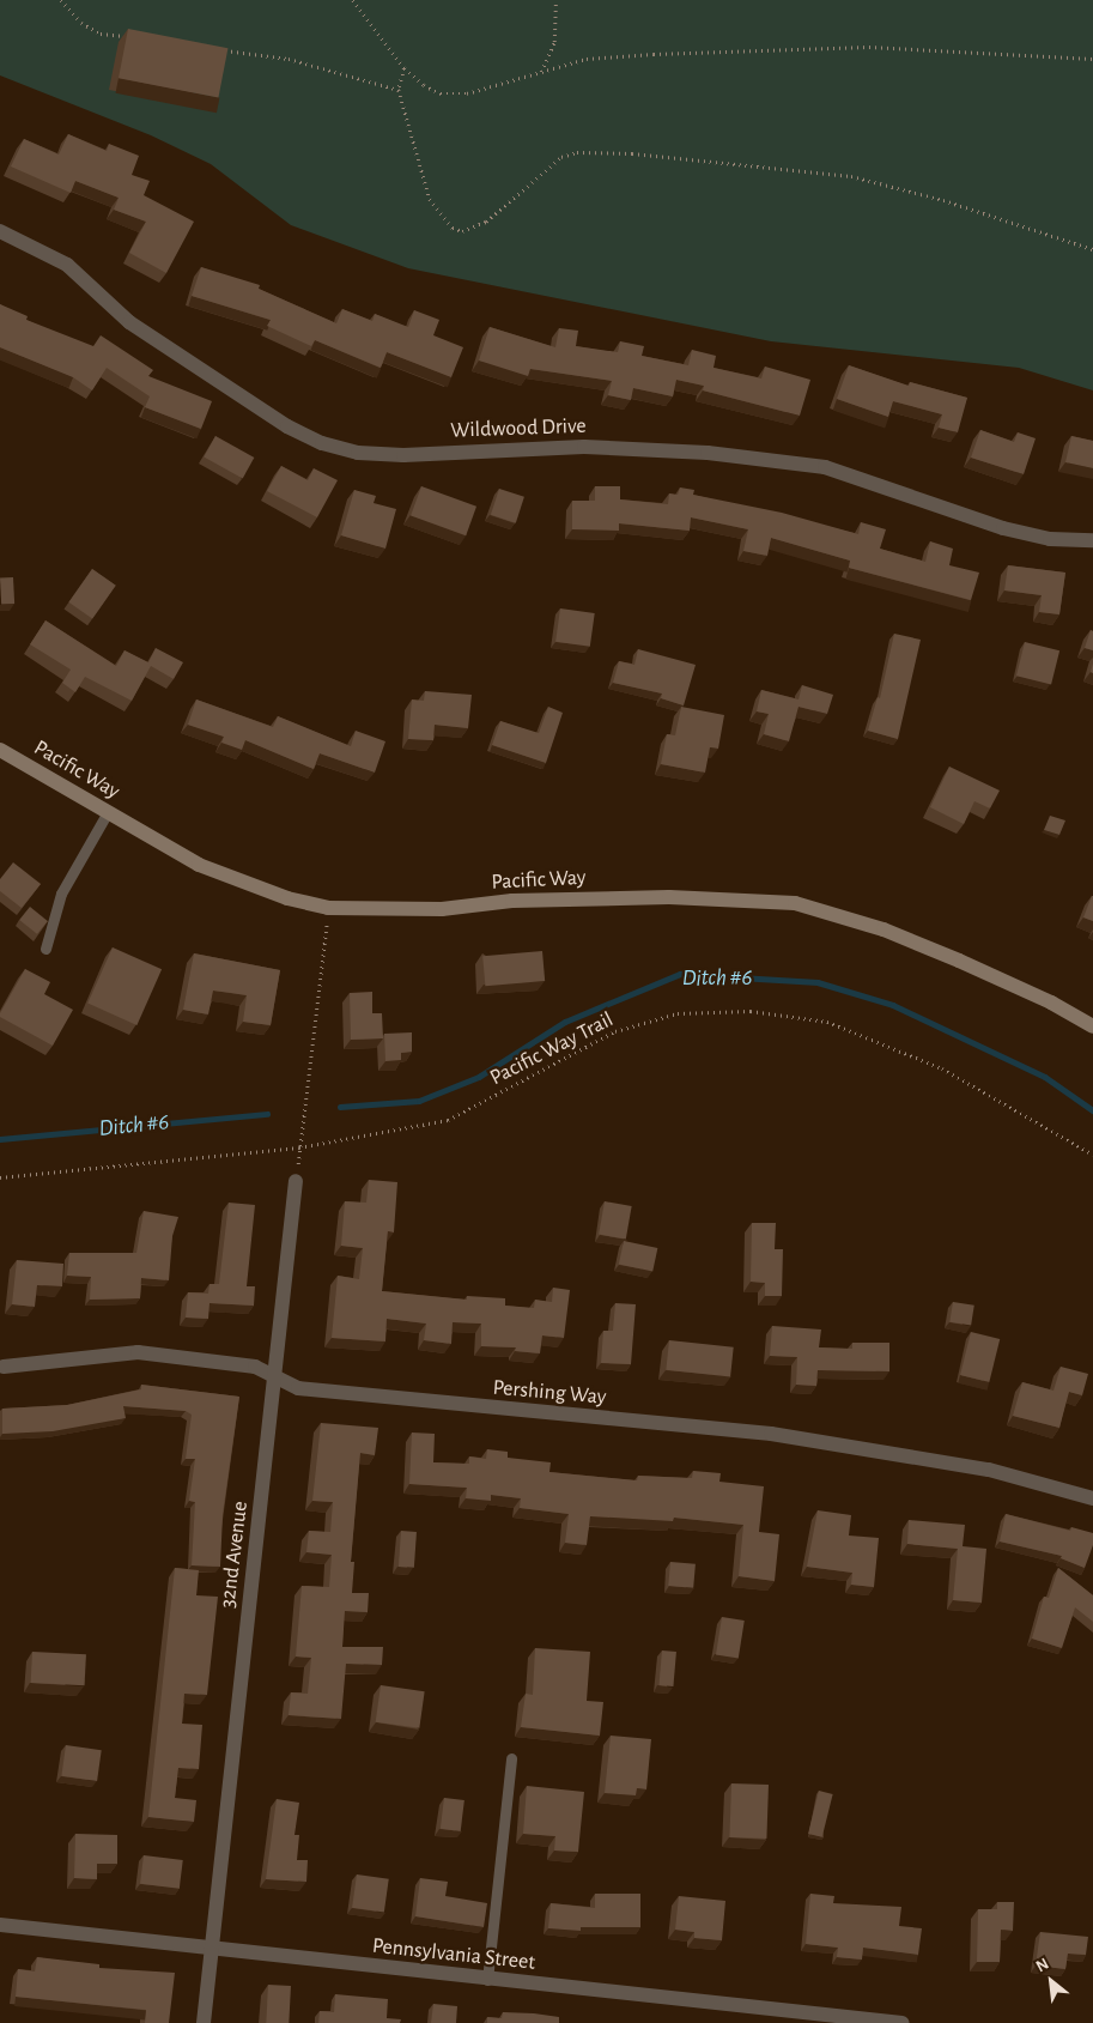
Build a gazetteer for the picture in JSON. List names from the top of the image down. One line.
{"streets":{"main road":["Pacific Way"],"street":["Wildwood Drive","Pershing Way","32nd Avenue","Pennsylvania Street"],"path":["Pacific Way Trail"]},"crossings":[["Pershing Way","32nd Avenue"],["32nd Avenue","Pennsylvania Street"]],"water":["Ditch #6"],"north":"top left"}
